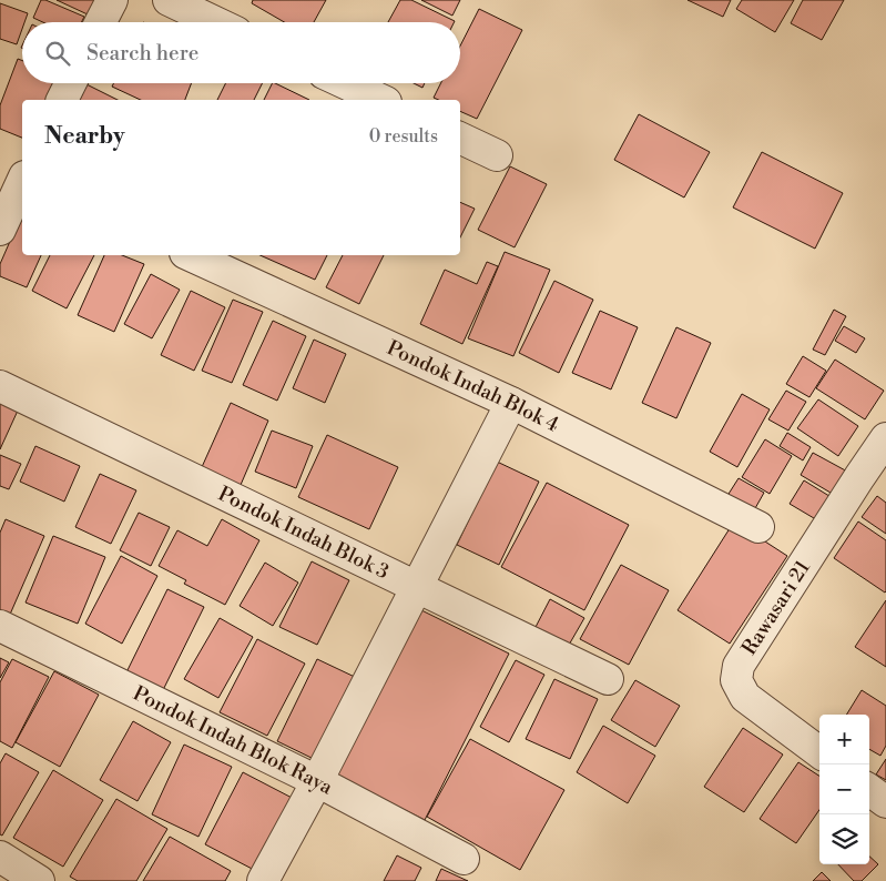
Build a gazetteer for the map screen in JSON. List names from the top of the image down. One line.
{"streets":{"street":["Pondok Indah Blok 4","Pondok Indah Blok 3","Rawasari 21","Pondok Indah Blok Raya"]},"page":{"search":"Search here","heading":["Nearby","0 results"],"map_buttons":["+","−"]}}
